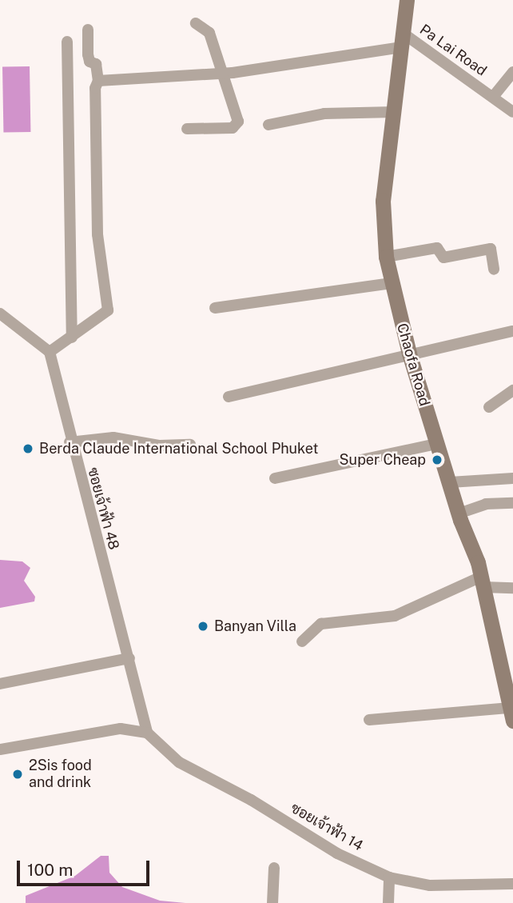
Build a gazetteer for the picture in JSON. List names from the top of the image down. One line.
{"streets":{"main road":["Chaofa Road"],"street":["Pa Lai Road","ซอยเจ้าฟ้า 48","ซอยเจ้าฟ้า 14"]},"crossings":[["Pa Lai Road","Chaofa Road"],["ซอยเจ้าฟ้า 48","ซอยเจ้าฟ้า 14"]],"places":["Berda Claude International School Phuket","Super Cheap","Banyan Villa","2Sis food and drink"],"scale_bar":"100 m"}
